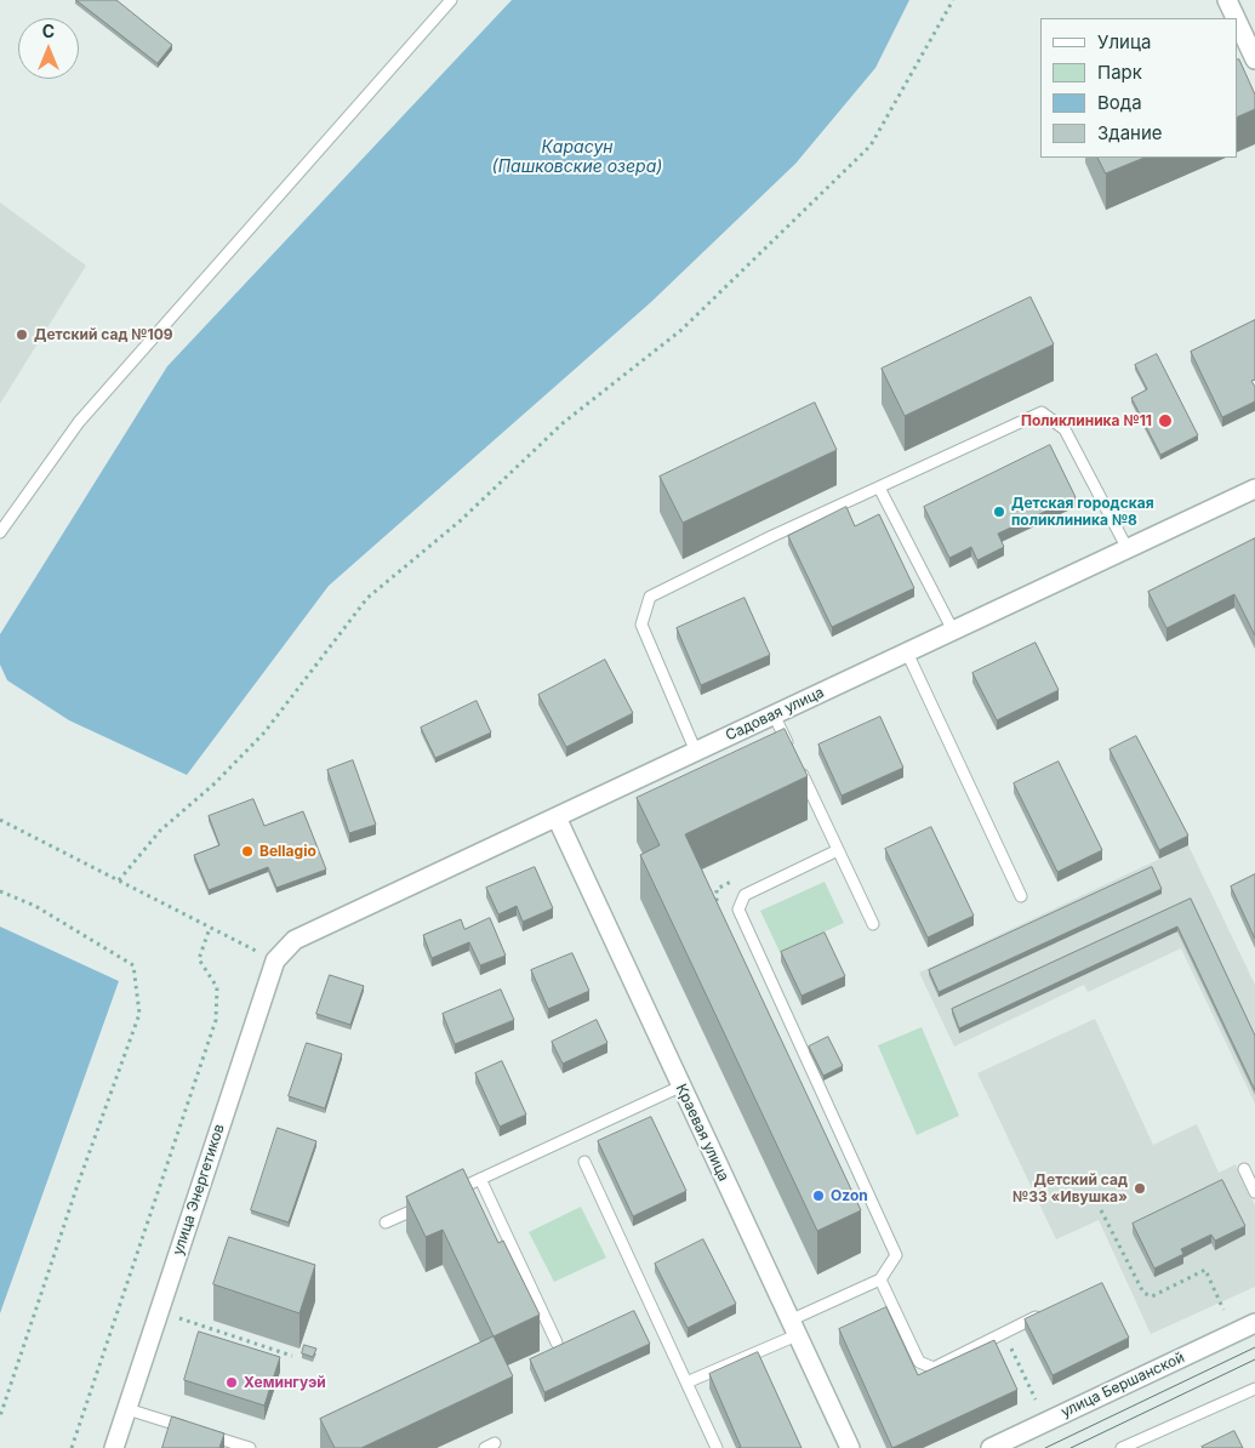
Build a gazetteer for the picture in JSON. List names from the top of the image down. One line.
{"streets":{"street":["Садовая улица","Краевая улица","улица Энергетиков","улица Бершанской"]},"crossings":[["Садовая улица","Краевая улица"],["Садовая улица","улица Энергетиков"]],"water":["Карасун (Пашковские озера)"],"places":["Детский сад №109","Поликлиника №11","Детская городская поликлиника №8","Bellagio","Детский сад №33 «Ивушка»","Ozon","Хемингуэй"],"legend":["Улица","Парк","Вода","Здание"],"north":"top"}
